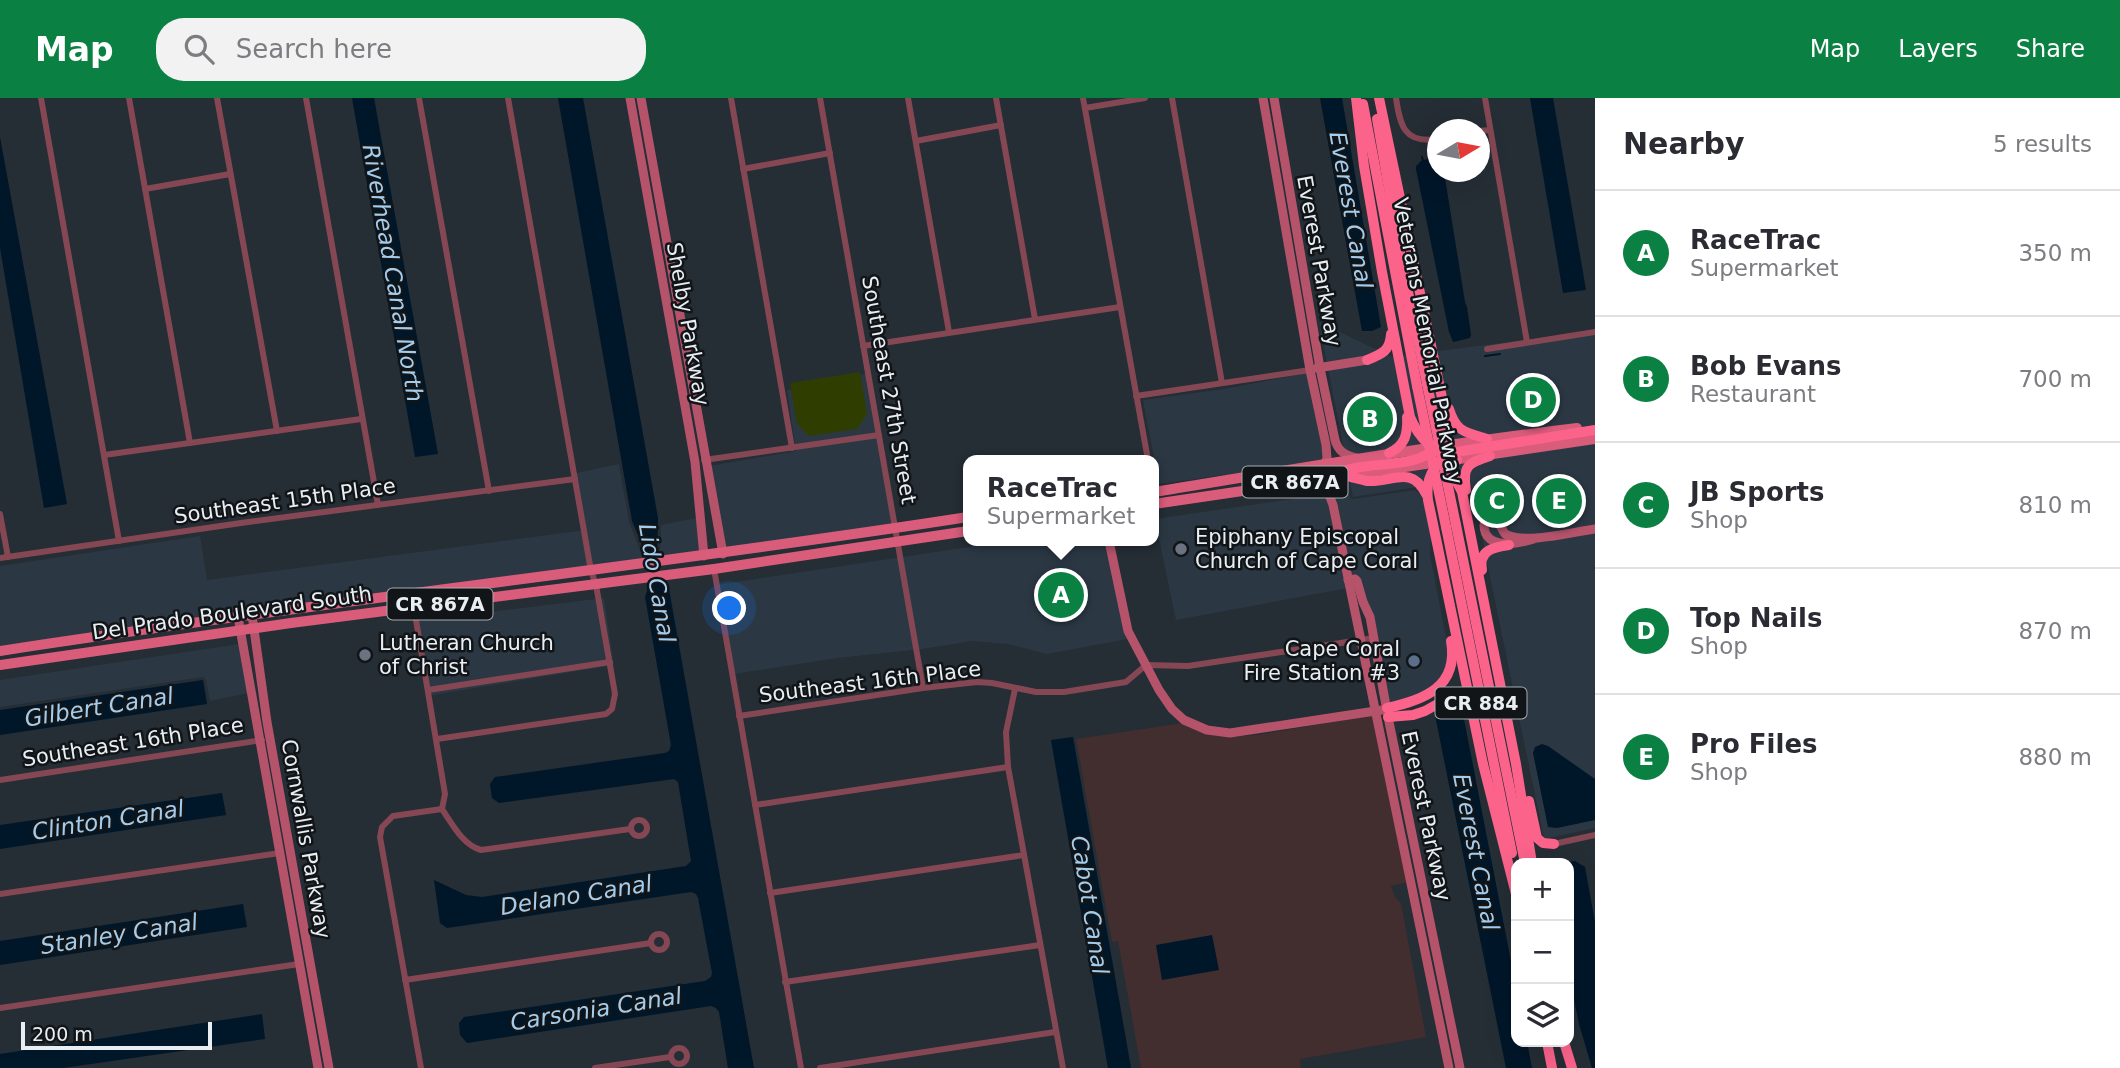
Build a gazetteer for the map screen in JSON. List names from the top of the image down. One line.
{"streets":{"highway":["Veterans Memorial Parkway","CR 884"],"main road":["CR 867A","Del Prado Boulevard South"],"street":["Everest Parkway","Shelby Parkway","Southeast 27th Street","Southeast 15th Place","Southeast 16th Place","Cornwallis Parkway"]},"crossings":[["Everest Parkway","CR 867A"],["Shelby Parkway","Del Prado Boulevard South"],["Southeast 27th Street","Del Prado Boulevard South"],["Southeast 27th Street","Southeast 16th Place"],["Del Prado Boulevard South","Cornwallis Parkway"],["Southeast 16th Place","Cornwallis Parkway"]],"water":["Everest Canal","Riverhead Canal North","Lido Canal","Gilbert Canal","Clinton Canal","Delano Canal","Cabot Canal","Stanley Canal","Carsonia Canal"],"places":["Epiphany Episcopal Church of Cape Coral","Lutheran Church of Christ","Cape Coral Fire Station #3"],"scale_bar":"200 m","north":"right","page":{"header":"Map","search":"Search here","nav":["Map","Layers","Share"],"heading":["Nearby","5 results"],"list":[{"mark":"A","name":"RaceTrac","note":"Supermarket","value":"350 m"},{"mark":"B","name":"Bob Evans","note":"Restaurant","value":"700 m"},{"mark":"C","name":"JB Sports","note":"Shop","value":"810 m"},{"mark":"D","name":"Top Nails","note":"Shop","value":"870 m"},{"mark":"E","name":"Pro Files","note":"Shop","value":"880 m"}],"pins":["D","B","C","E","A"],"popup":["RaceTrac","Supermarket"],"map_buttons":["+","−"],"scale":"200 m"}}
